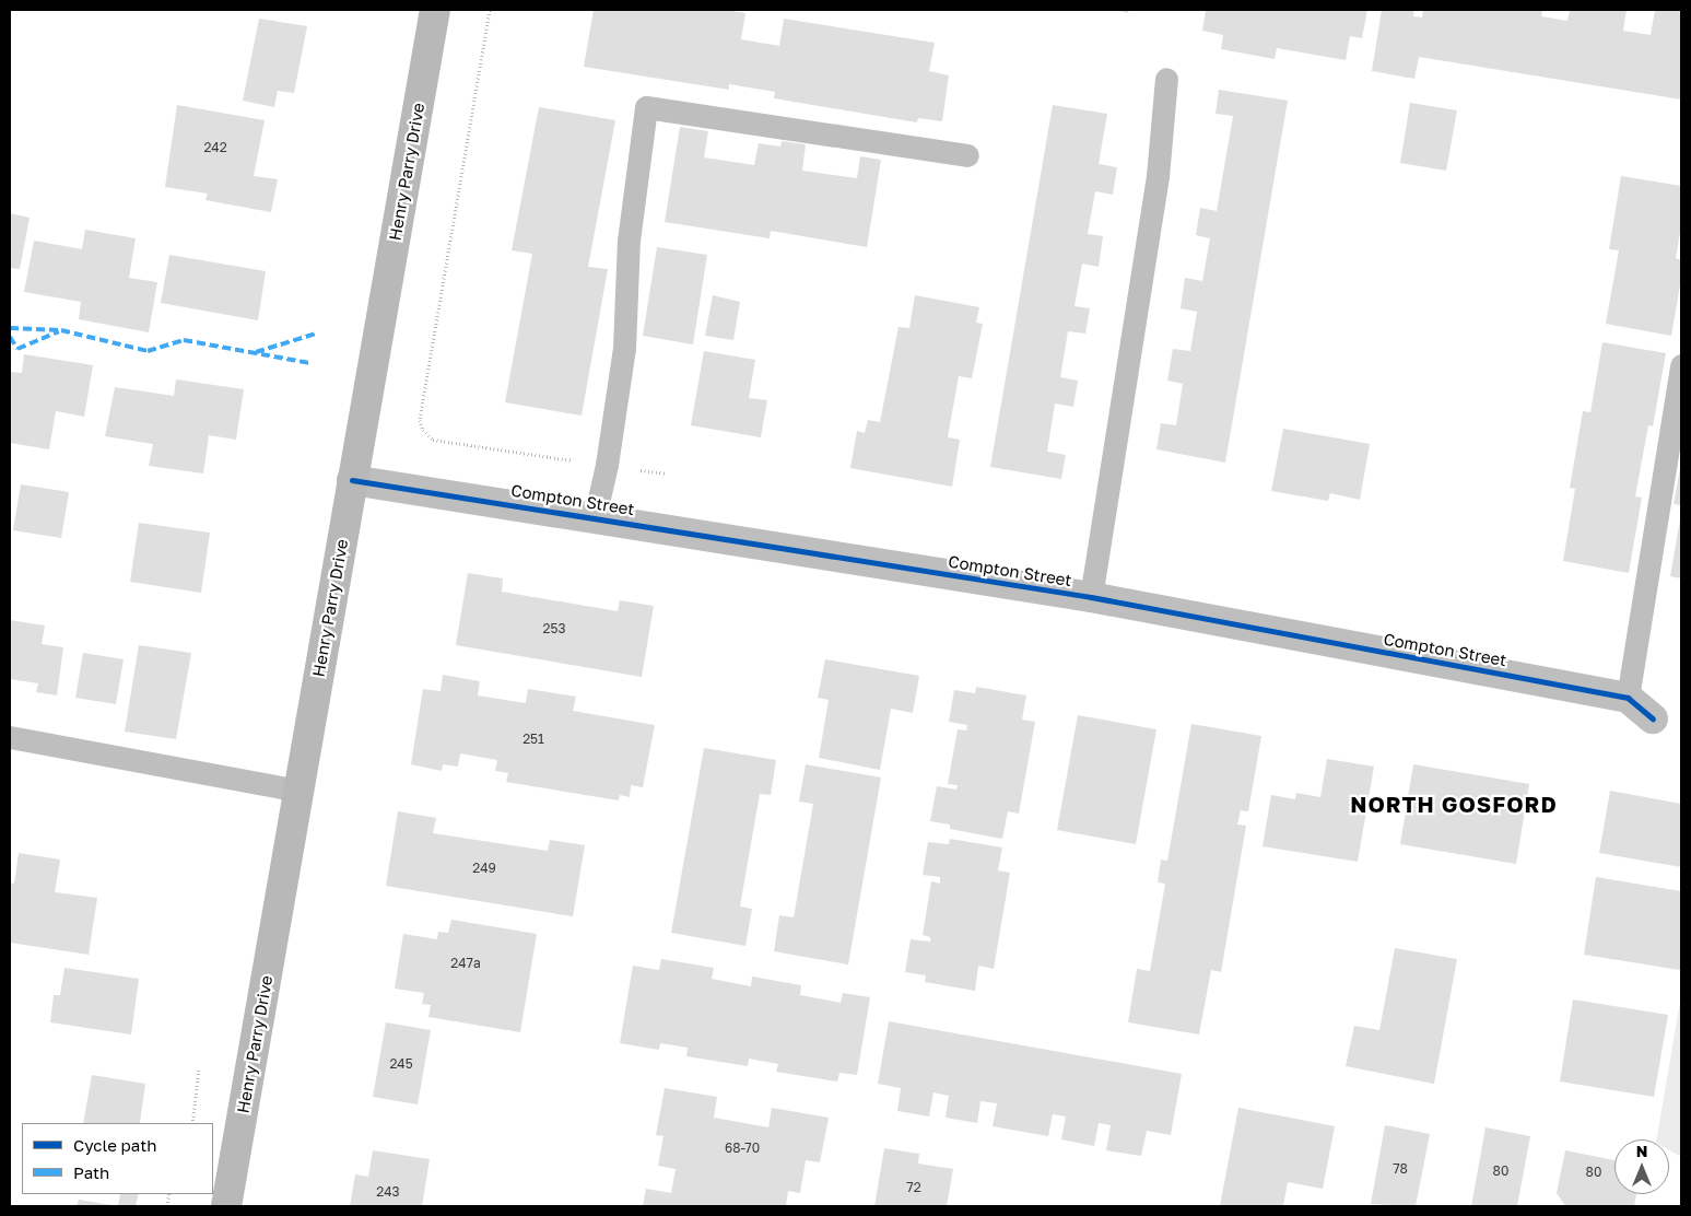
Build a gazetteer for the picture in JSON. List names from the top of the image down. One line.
{"streets":{"main road":["Henry Parry Drive"],"street":["Compton Street"]},"crossings":[["Henry Parry Drive","Compton Street"]],"districts":["NORTH GOSFORD"],"house_numbers":["242","253","251","249","247a","245","68-70","78","80","80","72","243"],"legend":["Cycle path","Path"],"north":"top"}
